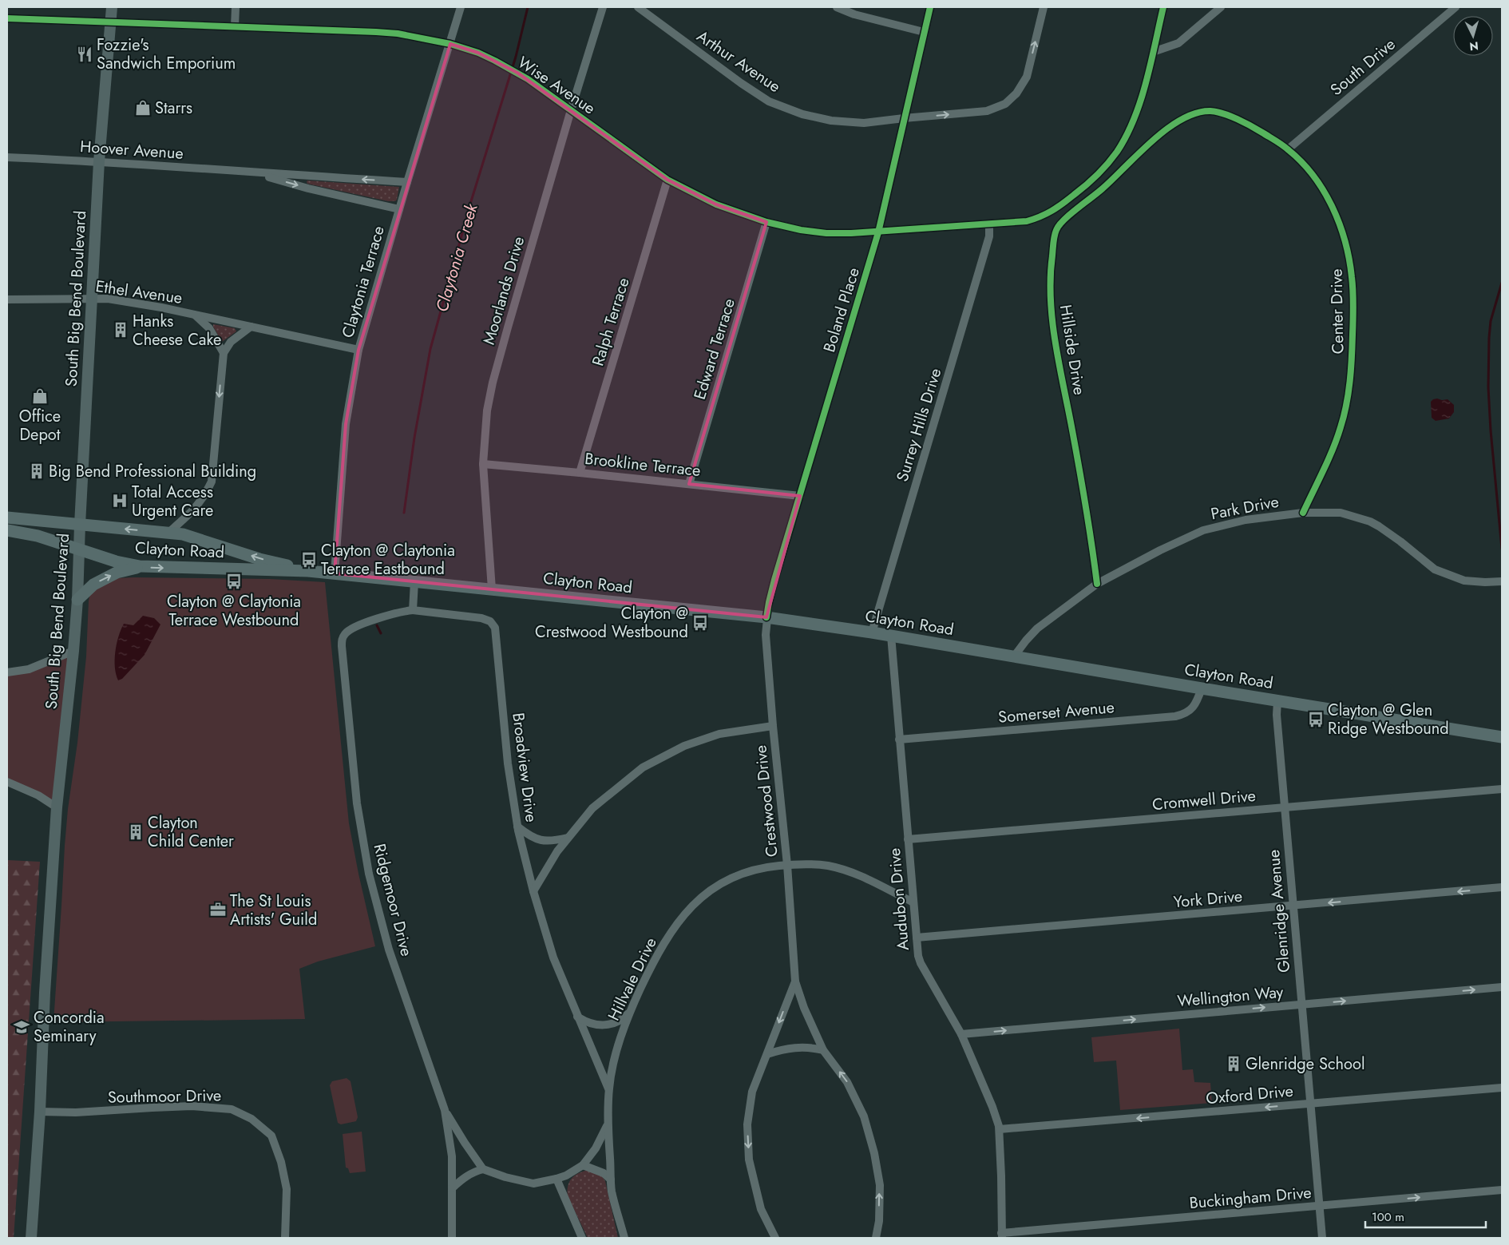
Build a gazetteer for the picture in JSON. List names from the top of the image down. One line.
{"streets":{"main road":["South Big Bend Boulevard","Clayton Road"],"street":["Arthur Avenue","South Drive","Wise Avenue","Hoover Avenue","Claytonia Terrace","Moorlands Drive","Ethel Avenue","Boland Place","Center Drive","Ralph Terrace","Edward Terrace","Hillside Drive","Surrey Hills Drive","Brookline Terrace","Park Drive","Somerset Avenue","Broadview Drive","Cromwell Drive","Crestwood Drive","Audubon Drive","York Drive","Ridgemoor Drive","Glenridge Avenue","Hillvale Drive","Wellington Way","Oxford Drive","Southmoor Drive","Buckingham Drive"]},"crossings":[["Arthur Avenue","Boland Place"],["South Drive","Center Drive"],["Wise Avenue","Claytonia Terrace"],["Wise Avenue","Moorlands Drive"],["Wise Avenue","South Big Bend Boulevard"],["Wise Avenue","Boland Place"],["Wise Avenue","Ralph Terrace"],["Wise Avenue","Edward Terrace"],["Wise Avenue","Surrey Hills Drive"],["Hoover Avenue","Claytonia Terrace"],["Hoover Avenue","South Big Bend Boulevard"],["Claytonia Terrace","Ethel Avenue"],["Claytonia Terrace","Clayton Road"],["Moorlands Drive","Brookline Terrace"],["Moorlands Drive","Clayton Road"],["Ethel Avenue","South Big Bend Boulevard"],["South Big Bend Boulevard","Clayton Road"],["South Big Bend Boulevard","Southmoor Drive"],["Boland Place","Brookline Terrace"],["Boland Place","Clayton Road"],["Boland Place","Crestwood Drive"],["Center Drive","Hillside Drive"],["Center Drive","Park Drive"],["Ralph Terrace","Brookline Terrace"],["Edward Terrace","Brookline Terrace"],["Hillside Drive","Park Drive"],["Surrey Hills Drive","Clayton Road"],["Park Drive","Clayton Road"],["Clayton Road","Somerset Avenue"],["Clayton Road","Crestwood Drive"],["Clayton Road","Audubon Drive"],["Clayton Road","Glenridge Avenue"],["Somerset Avenue","Audubon Drive"],["Broadview Drive","Ridgemoor Drive"],["Broadview Drive","Hillvale Drive"],["Cromwell Drive","Audubon Drive"],["Cromwell Drive","Glenridge Avenue"],["Crestwood Drive","Hillvale Drive"],["Audubon Drive","York Drive"],["Audubon Drive","Hillvale Drive"],["Audubon Drive","Wellington Way"],["Audubon Drive","Oxford Drive"],["Audubon Drive","Buckingham Drive"],["York Drive","Glenridge Avenue"],["Glenridge Avenue","Wellington Way"],["Glenridge Avenue","Oxford Drive"],["Glenridge Avenue","Buckingham Drive"]],"one_way":["Arthur Avenue","York Drive","Wellington Way","Oxford Drive","Buckingham Drive"],"water":["Claytonia Creek"],"places":{"restaurant":["Fozzie's Sandwich Emporium"],"shop":["Starrs","Office Depot"],"building":["Hanks Cheese Cake","Big Bend Professional Building","Clayton Child Center","Glenridge School"],"hospital":["Total Access Urgent Care"],"bus stop":["Clayton @ Claytonia Terrace Eastbound","Clayton @ Claytonia Terrace Westbound","Clayton @ Crestwood Westbound","Clayton @ Glen Ridge Westbound"],"office":["The St Louis Artists' Guild"],"school or university":["Concordia Seminary"]},"scale_bar":"100 m","north":"bottom"}
